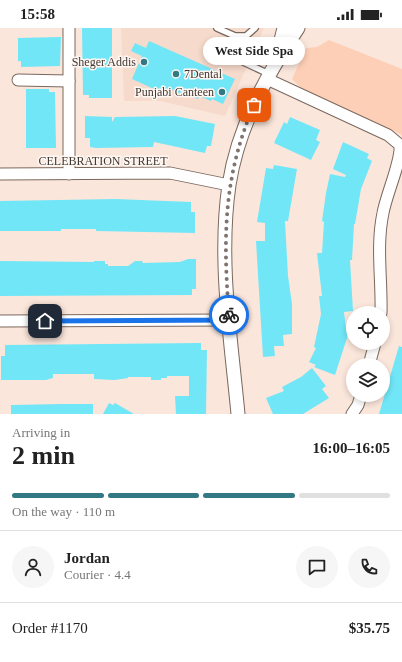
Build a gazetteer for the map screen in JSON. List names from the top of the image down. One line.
{"streets":{"street":["CELEBRATION STREET"]},"places":["Sheger Addis","7Dental","Punjabi Canteen","West Side Spa"],"page":{"status":"15:58","bubble":"West Side Spa","heading":["2 min","Arriving in","16:00–16:05"],"panel":["Jordan","Courier · 4.4","Order #1170","$35.75"],"bar":"On the way · 110 m"}}
